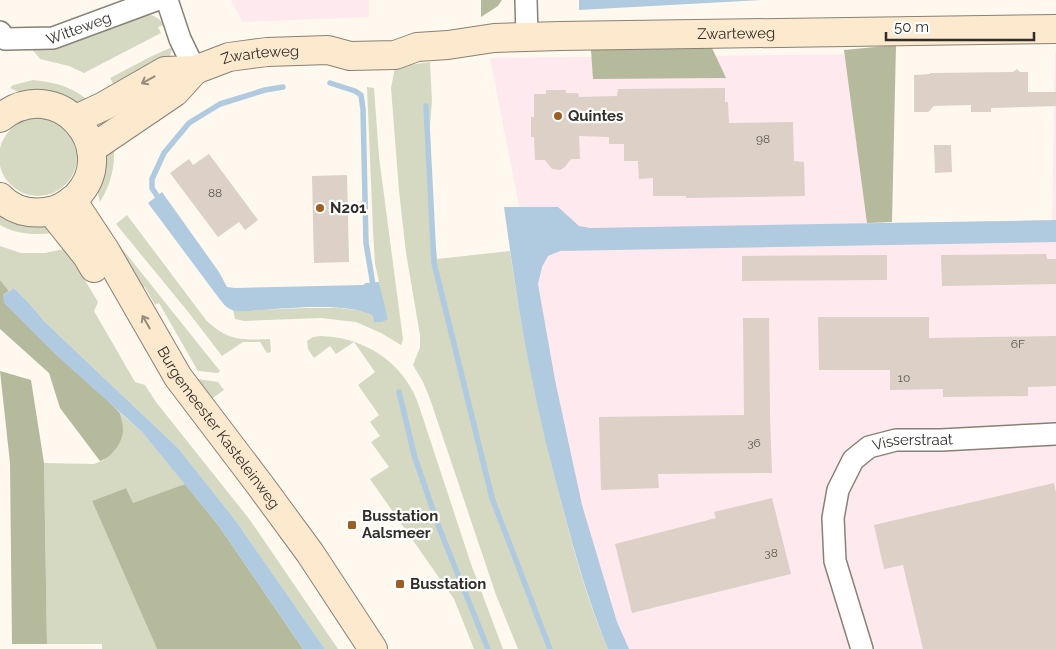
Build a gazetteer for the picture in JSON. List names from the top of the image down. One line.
{"streets":{"main road":["Zwarteweg","Burgemeester Kasteleinweg"],"street":["Witteweg","Visserstraat"]},"places":{"other":["Quintes","N201"],"transit":["Busstation Aalsmeer","Busstation"]},"house_numbers":["98","88","6F","10","36","38"],"scale_bar":"50 m"}
